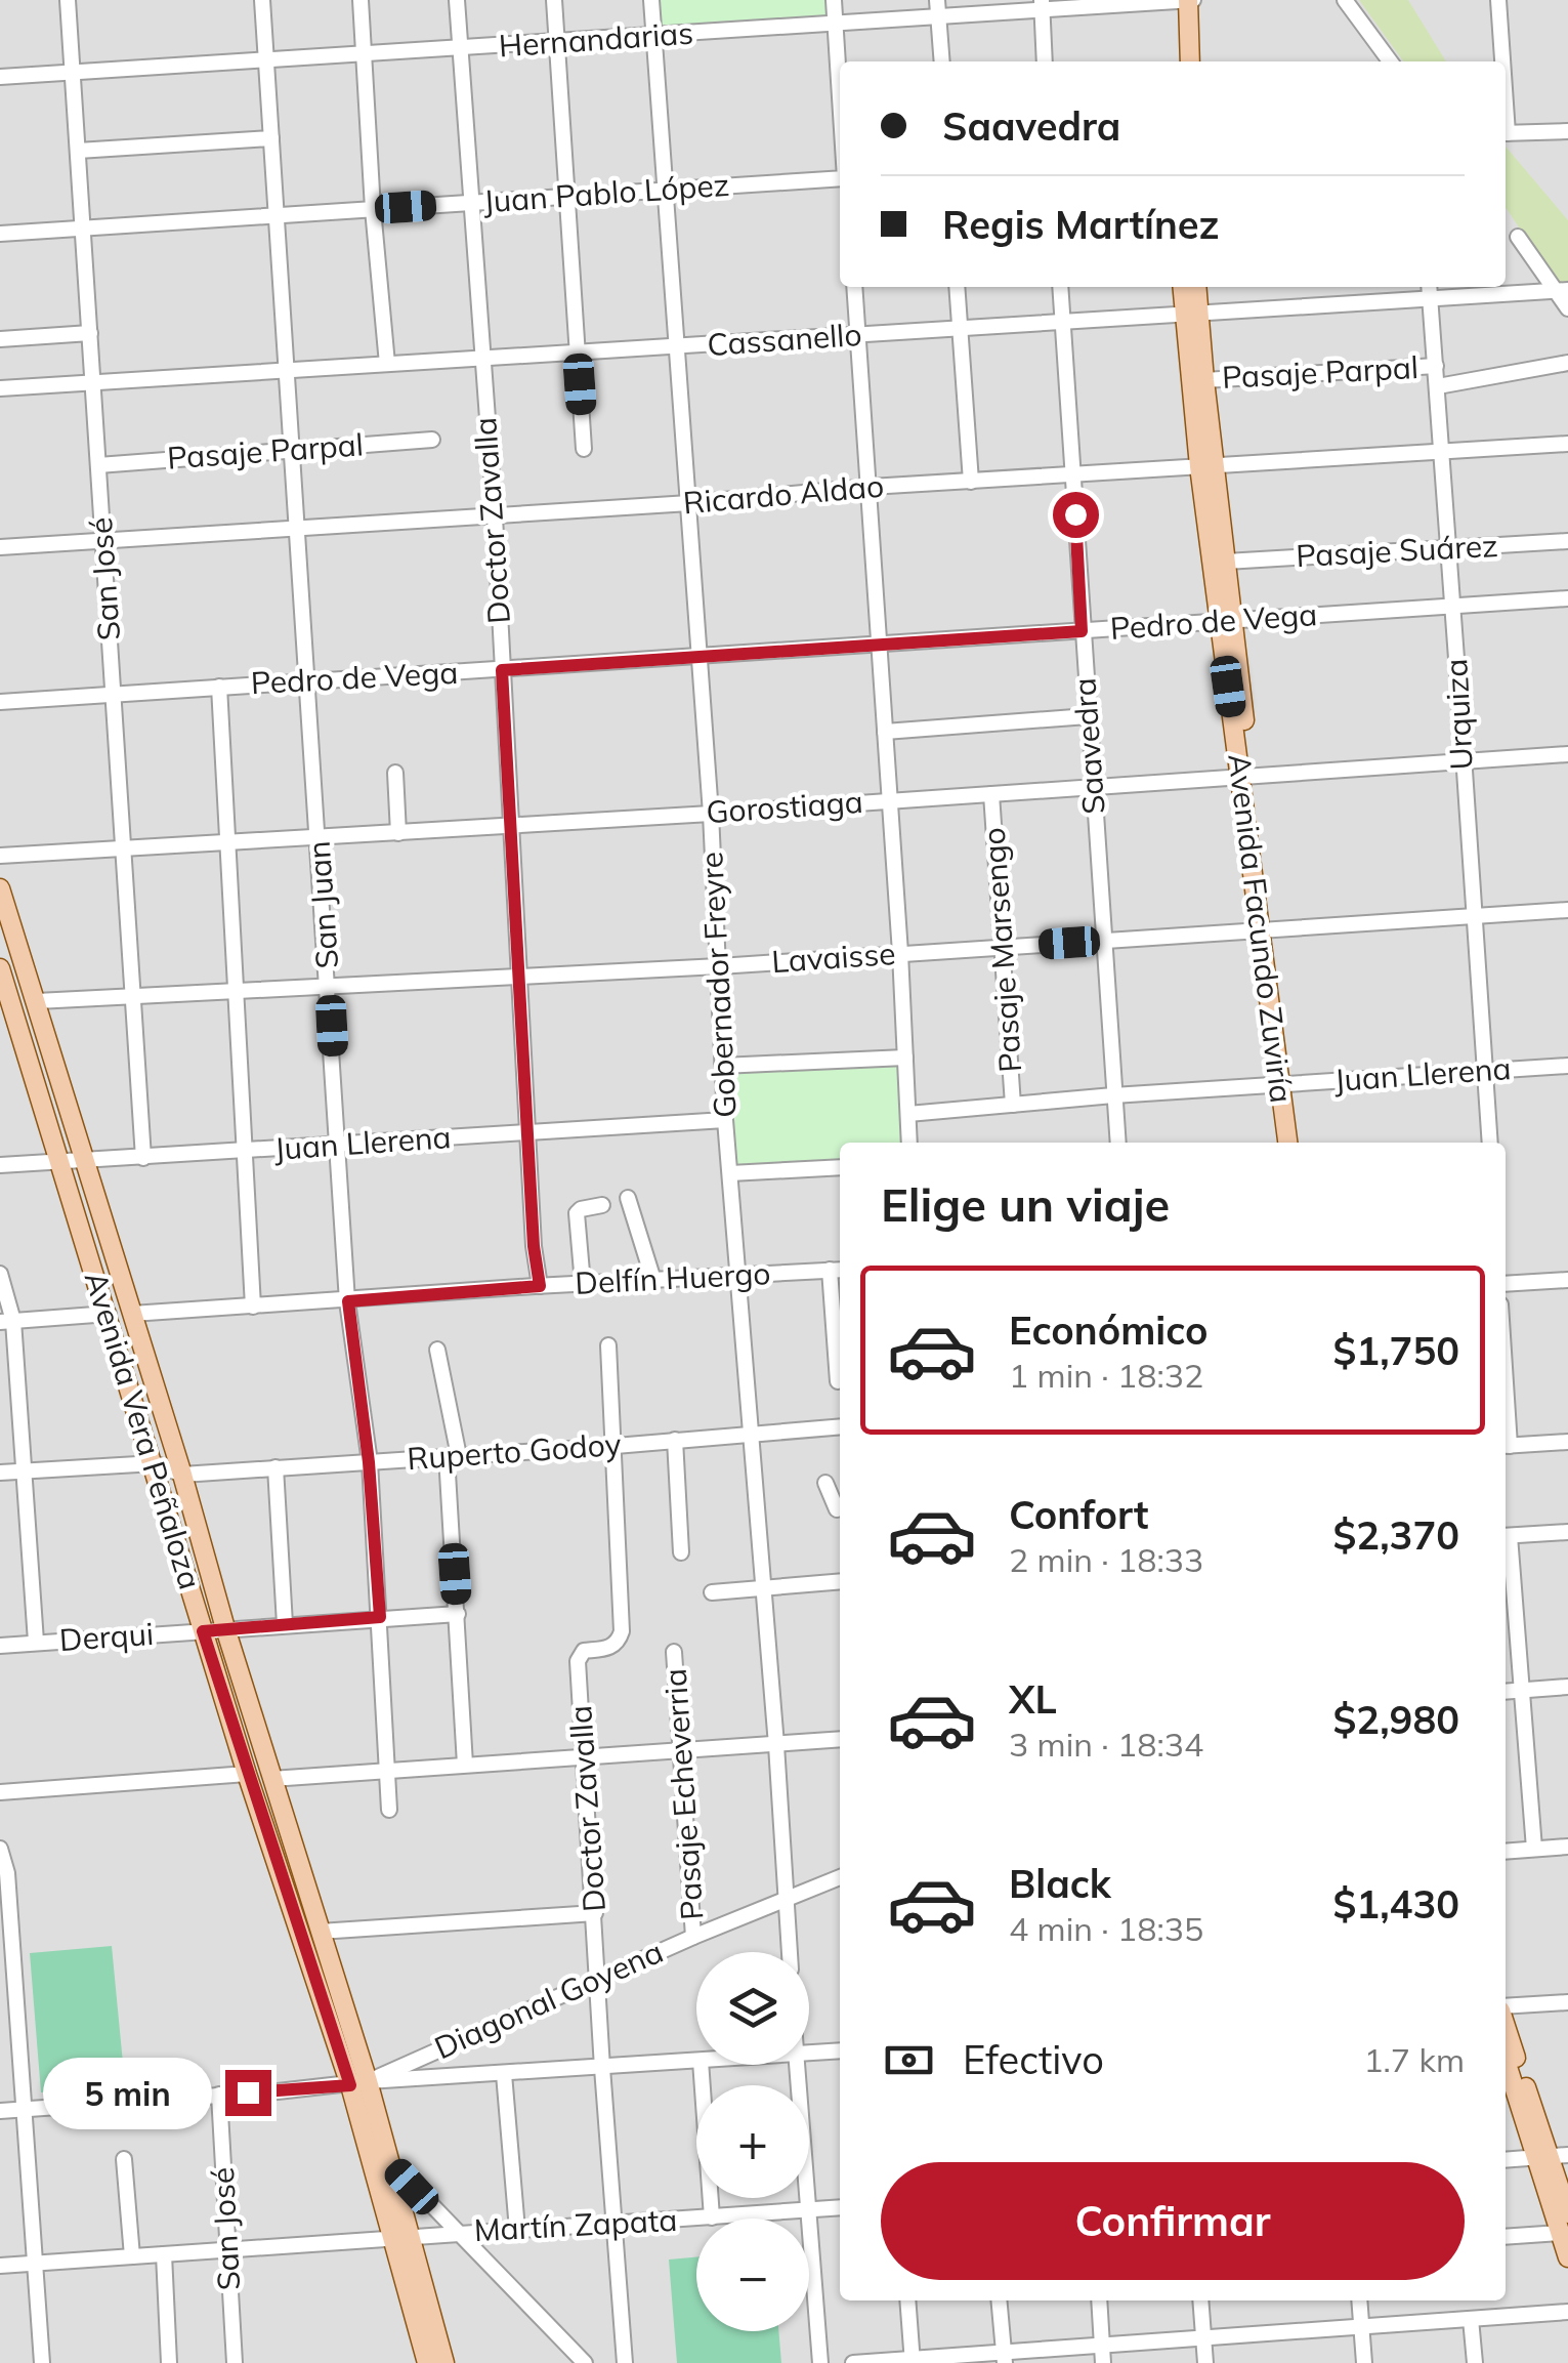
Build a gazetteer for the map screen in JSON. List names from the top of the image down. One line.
{"streets":{"main road":["Avenida Facundo Zuviría","Avenida Vera Peñaloza"],"street":["Hernandarias","Juan Pablo López","Cassanello","Pasaje Parpal","Ricardo Aldao","Doctor Zavalla","Pasaje Suárez","San José","Pedro de Vega","Urquiza","Saavedra","Gorostiaga","San Juan","Pasaje Marsengo","Lavaisse","Gobernador Freyre","Juan Llerena","Delfín Huergo","Ruperto Godoy","Derqui","Pasaje Echeverria","Diagonal Goyena","Martín Zapata"]},"crossings":[["Hernandarias","Doctor Zavalla"],["Hernandarias","San José"],["Hernandarias","San Juan"],["Hernandarias","Gobernador Freyre"],["Juan Pablo López","Doctor Zavalla"],["Juan Pablo López","San José"],["Juan Pablo López","San Juan"],["Juan Pablo López","Gobernador Freyre"],["Cassanello","Doctor Zavalla"],["Cassanello","San José"],["Cassanello","Urquiza"],["Cassanello","Saavedra"],["Cassanello","San Juan"],["Cassanello","Avenida Facundo Zuviría"],["Cassanello","Gobernador Freyre"],["Pasaje Parpal","San José"],["Pasaje Parpal","Urquiza"],["Pasaje Parpal","San Juan"],["Pasaje Parpal","Avenida Facundo Zuviría"],["Ricardo Aldao","Doctor Zavalla"],["Ricardo Aldao","San José"],["Ricardo Aldao","Urquiza"],["Ricardo Aldao","Saavedra"],["Ricardo Aldao","San Juan"],["Ricardo Aldao","Avenida Facundo Zuviría"],["Ricardo Aldao","Gobernador Freyre"],["Doctor Zavalla","Pedro de Vega"],["Doctor Zavalla","Gorostiaga"],["Doctor Zavalla","Lavaisse"],["Doctor Zavalla","Juan Llerena"],["Doctor Zavalla","Delfín Huergo"],["Doctor Zavalla","Ruperto Godoy"],["Doctor Zavalla","Diagonal Goyena"],["Doctor Zavalla","Martín Zapata"],["Pasaje Suárez","Urquiza"],["Pasaje Suárez","Avenida Facundo Zuviría"],["San José","Pedro de Vega"],["San José","Gorostiaga"],["San José","Lavaisse"],["San José","Juan Llerena"],["San José","Martín Zapata"],["Pedro de Vega","Urquiza"],["Pedro de Vega","Saavedra"],["Pedro de Vega","San Juan"],["Pedro de Vega","Avenida Facundo Zuviría"],["Pedro de Vega","Gobernador Freyre"],["Urquiza","Gorostiaga"],["Urquiza","Lavaisse"],["Urquiza","Juan Llerena"],["Saavedra","Gorostiaga"],["Saavedra","Lavaisse"],["Saavedra","Juan Llerena"],["Gorostiaga","San Juan"],["Gorostiaga","Avenida Facundo Zuviría"],["Gorostiaga","Pasaje Marsengo"],["Gorostiaga","Gobernador Freyre"],["San Juan","Lavaisse"],["San Juan","Juan Llerena"],["San Juan","Delfín Huergo"],["San Juan","Ruperto Godoy"],["San Juan","Derqui"],["Avenida Facundo Zuviría","Lavaisse"],["Avenida Facundo Zuviría","Juan Llerena"],["Pasaje Marsengo","Lavaisse"],["Pasaje Marsengo","Juan Llerena"],["Lavaisse","Gobernador Freyre"],["Lavaisse","Avenida Vera Peñaloza"],["Gobernador Freyre","Juan Llerena"],["Gobernador Freyre","Delfín Huergo"],["Gobernador Freyre","Ruperto Godoy"],["Gobernador Freyre","Diagonal Goyena"],["Juan Llerena","Avenida Vera Peñaloza"],["Delfín Huergo","Avenida Vera Peñaloza"],["Avenida Vera Peñaloza","Ruperto Godoy"],["Avenida Vera Peñaloza","Derqui"],["Avenida Vera Peñaloza","Diagonal Goyena"],["Avenida Vera Peñaloza","Martín Zapata"],["Pasaje Echeverria","Diagonal Goyena"]],"page":{"banner":["Saavedra","Regis Martínez"],"heading":"Elige un viaje","list":[{"name":"Económico","note":"1 min · 18:32","value":"$1,750"},{"name":"Confort","note":"2 min · 18:33","value":"$2,370"},{"name":"XL","note":"3 min · 18:34","value":"$2,980"},{"name":"Black","note":"4 min · 18:35","value":"$1,430"}],"map_buttons":["+","−"],"pay":["Efectivo","1.7 km"],"bubble":"5 min","buttons":"Confirmar"}}
